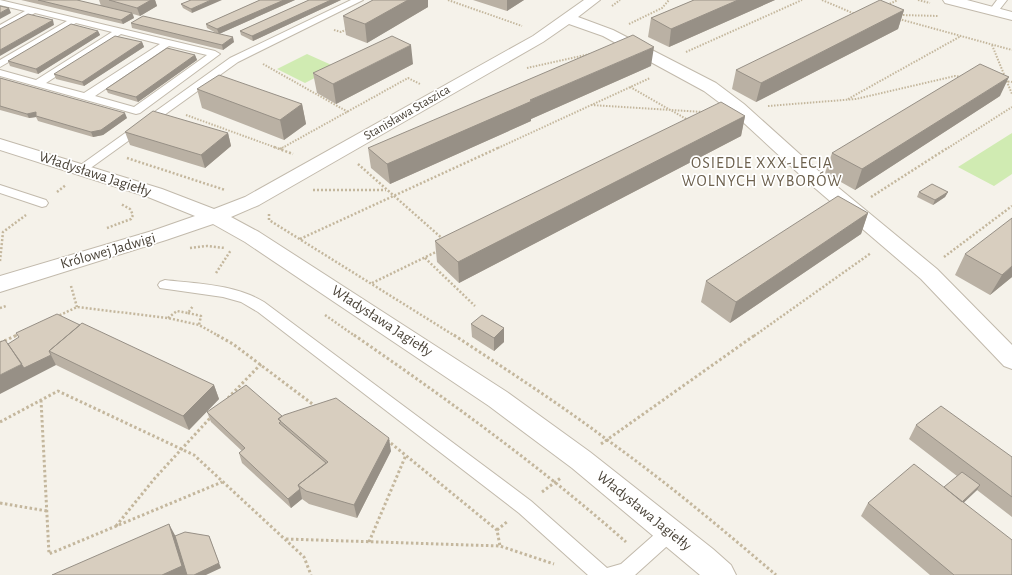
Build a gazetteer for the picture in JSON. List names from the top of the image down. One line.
{"streets":{"street":["Stanisława Staszica","Władysława Jagiełły","Królowej Jadwigi"]},"crossings":[["Stanisława Staszica","Władysława Jagiełły"],["Stanisława Staszica","Królowej Jadwigi"],["Władysława Jagiełły","Królowej Jadwigi"]],"districts":["OSIEDLE XXX-LECIA WOLNYCH WYBORÓW"]}
